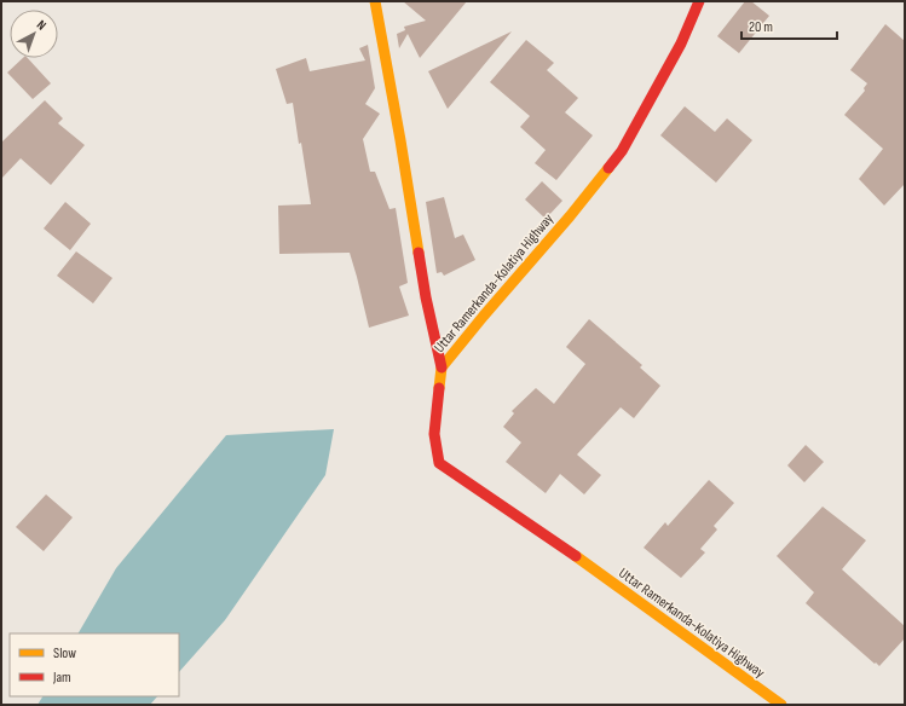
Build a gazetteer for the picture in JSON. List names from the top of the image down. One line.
{"streets":{"street":["Uttar Ramerkanda-Kolatiya Highway"]},"legend":["Slow","Jam"],"scale_bar":"20 m","north":"top right"}
